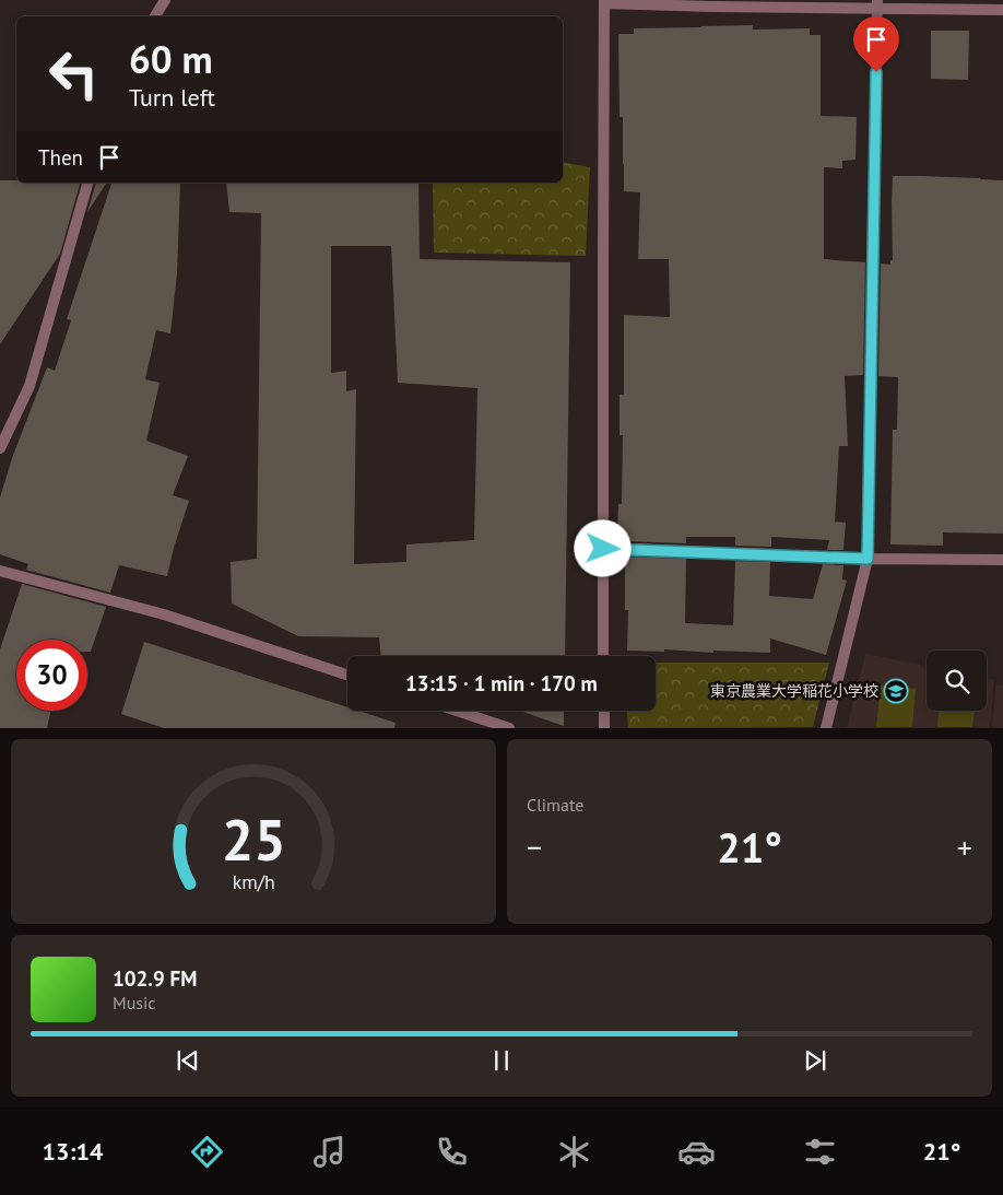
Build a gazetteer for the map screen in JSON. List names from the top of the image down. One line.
{"places":{"school or university":["東京農業大学稲花小学校"]},"page":{"turn":["60 m","Turn left"],"then":"Then","limit":"30","trip":"13:15 · 1 min · 170 m","tile":"Climate","heat":["−","21°","+"],"song":["102.9 FM","Music"],"tabs":["13:14","21°"],"gauge":["25","km/h"]}}
